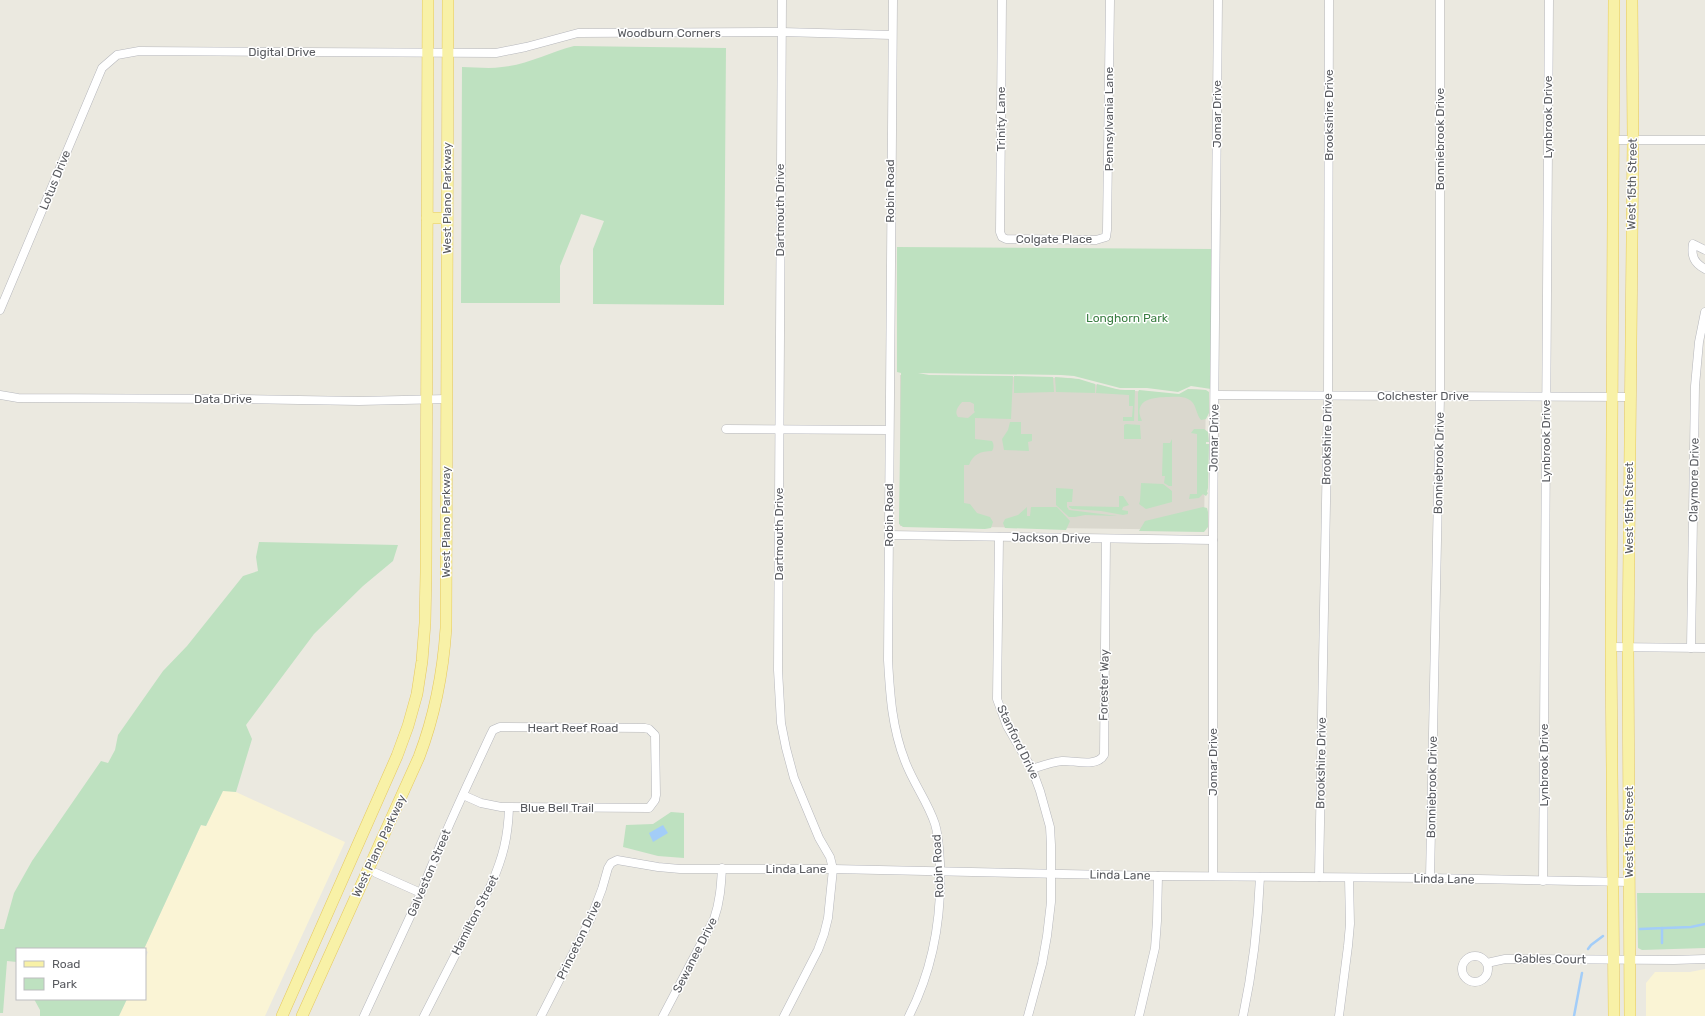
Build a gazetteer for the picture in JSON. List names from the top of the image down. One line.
{"streets":{"main road":["West 15th Street","West Plano Parkway"],"street":["Woodburn Corners","Digital Drive","Jomar Drive","Brookshire Drive","Lynbrook Drive","Trinity Lane","Pennsylvania Lane","Bonniebrook Drive","Lotus Drive","Robin Road","Dartmouth Drive","Colgate Place","Colchester Drive","Data Drive","Claymore Drive","Jackson Drive","Forester Way","Heart Reef Road","Stanford Drive","Blue Bell Trail","Linda Lane","Galveston Street","Hamilton Street","Princeton Drive","Sewanee Drive","Gables Court"]},"crossings":[["Woodburn Corners","Digital Drive"],["Woodburn Corners","Robin Road"],["Woodburn Corners","West Plano Parkway"],["Woodburn Corners","Dartmouth Drive"],["Digital Drive","Lotus Drive"],["Digital Drive","West Plano Parkway"],["Jomar Drive","Colchester Drive"],["Jomar Drive","Jackson Drive"],["Jomar Drive","Linda Lane"],["Brookshire Drive","Colchester Drive"],["Brookshire Drive","Linda Lane"],["Lynbrook Drive","Colchester Drive"],["Lynbrook Drive","Linda Lane"],["Trinity Lane","Colgate Place"],["Pennsylvania Lane","Colgate Place"],["Bonniebrook Drive","Colchester Drive"],["Bonniebrook Drive","Linda Lane"],["West 15th Street","Colchester Drive"],["West 15th Street","Linda Lane"],["West 15th Street","Gables Court"],["Robin Road","Jackson Drive"],["Robin Road","Linda Lane"],["West Plano Parkway","Data Drive"],["Dartmouth Drive","Linda Lane"],["Jackson Drive","Forester Way"],["Jackson Drive","Stanford Drive"],["Forester Way","Stanford Drive"],["Heart Reef Road","Blue Bell Trail"],["Heart Reef Road","Galveston Street"],["Stanford Drive","Linda Lane"],["Blue Bell Trail","Galveston Street"],["Blue Bell Trail","Hamilton Street"],["Linda Lane","Princeton Drive"],["Linda Lane","Sewanee Drive"]],"parks":["Longhorn Park"],"legend":["Road","Park"]}
